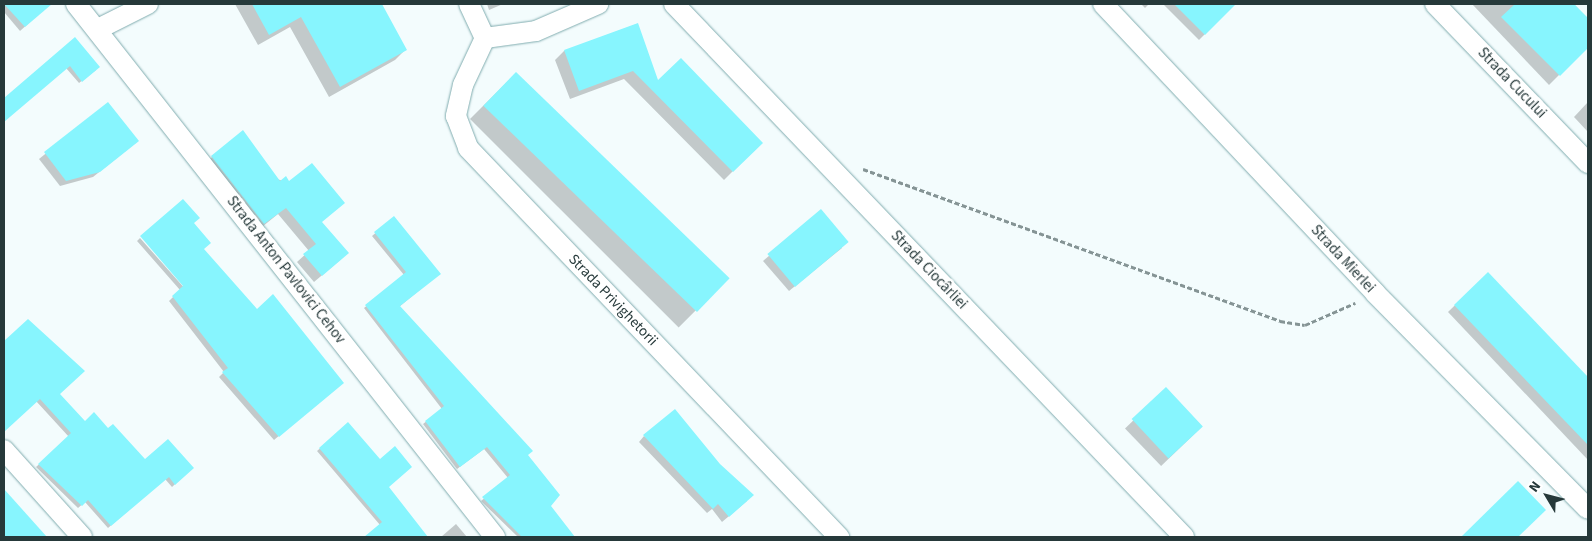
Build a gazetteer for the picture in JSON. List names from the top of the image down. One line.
{"streets":{"street":["Strada Cucului","Strada Mierlei","Strada Anton Pavlovici Cehov","Strada Ciocârliei","Strada Privighetorii"]},"north":"top left"}
